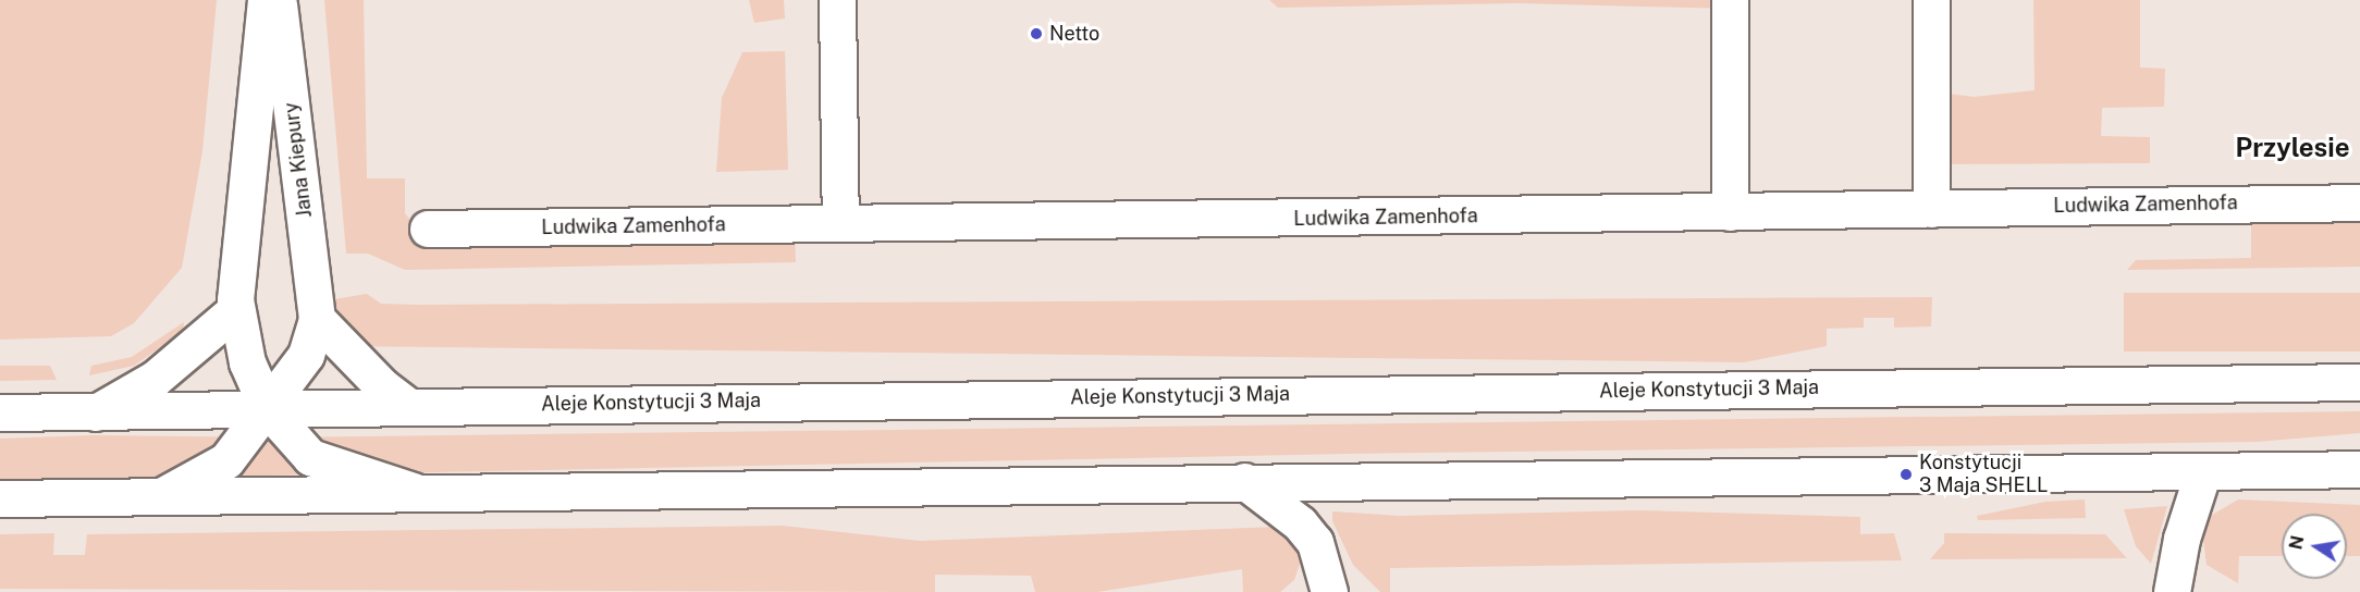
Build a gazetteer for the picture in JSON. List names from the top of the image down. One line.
{"streets":{"main road":["Jana Kiepury","Ludwika Zamenhofa","Aleje Konstytucji 3 Maja"]},"crossings":[["Jana Kiepury","Aleje Konstytucji 3 Maja"]],"districts":["Przylesie"],"places":["Netto","Konstytucji 3 Maja SHELL"],"north":"left"}
